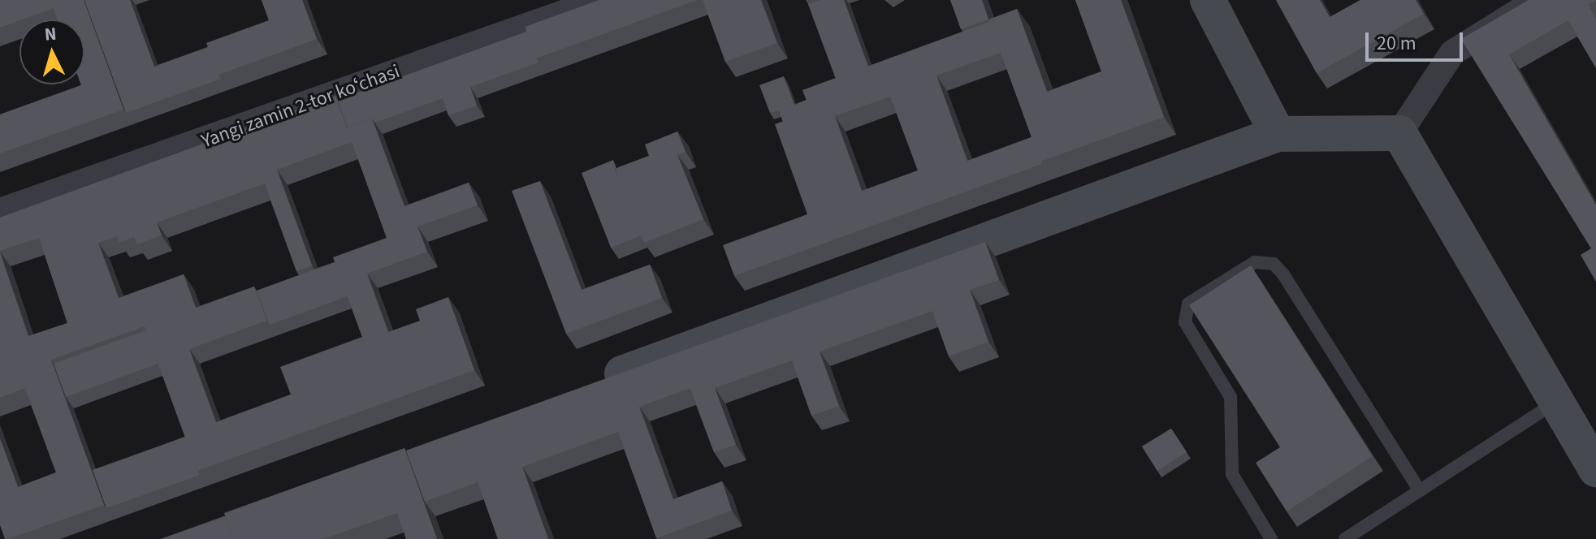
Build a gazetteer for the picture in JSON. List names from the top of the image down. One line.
{"streets":{"street":["Yangi zamin 2-tor koʻchasi"]},"scale_bar":"20 m","north":"top"}
